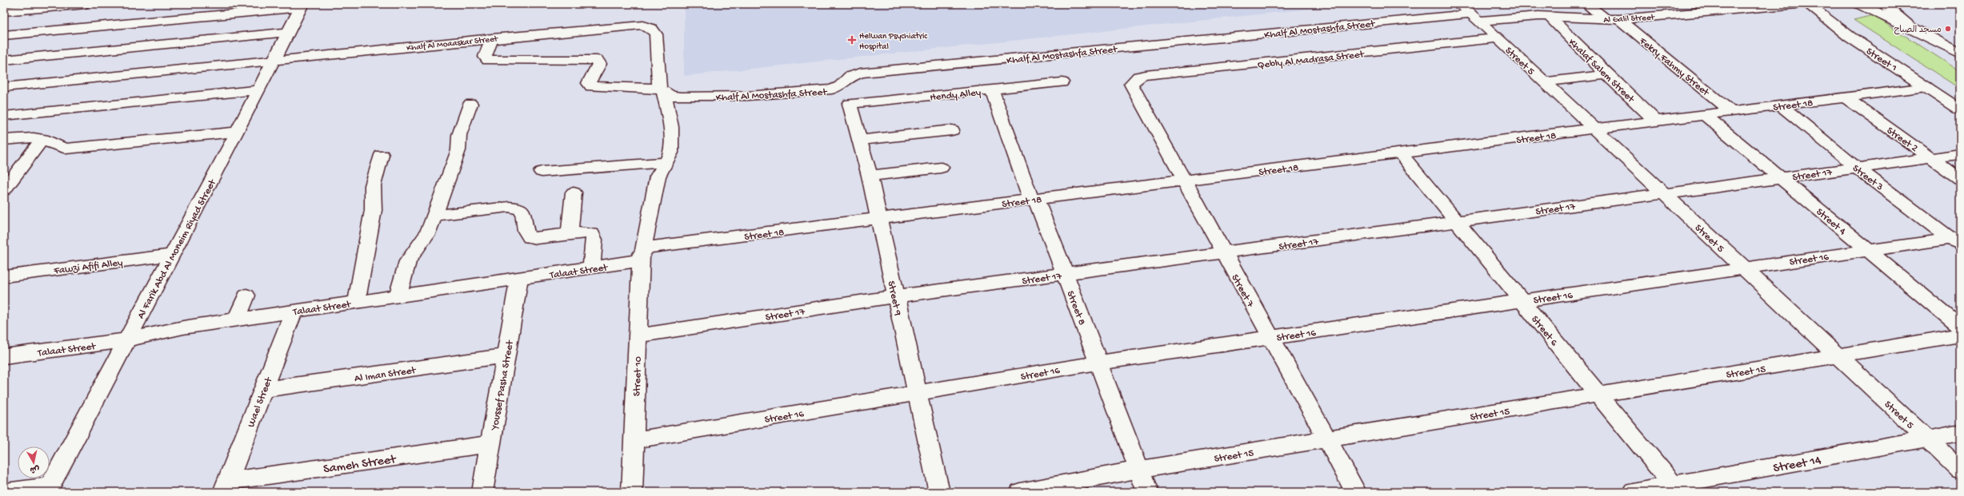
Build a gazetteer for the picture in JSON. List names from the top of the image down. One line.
{"streets":{"street":["Al Galil Street","Khalf Al Mostashfa Street","Khalf Al Moaaskar Street","Qebly Al Madrasa Street","Street 1","Street 5","Fekry Fahmy Street","Khalaf Salem Street","Hendy Alley","Street 18","Street 2","Street 17","Street 3","Street 4","Al Farik Abd Al Moneim Riyad Street","Street 16","Fawzi Afifi Alley","Talaat Street","Street 7","Street 9","Street 8","Street 6","Street 15","Al Iman Street","Street 10","Youssef Pasha Street","Wael Street","Sameh Street","Street 14"]},"crossings":[["Al Galil Street","Khalf Al Mostashfa Street"],["Al Galil Street","Street 5"],["Al Galil Street","Fekry Fahmy Street"],["Al Galil Street","Khalaf Salem Street"],["Khalf Al Mostashfa Street","Khalf Al Moaaskar Street"],["Khalf Al Mostashfa Street","Street 5"],["Khalf Al Mostashfa Street","Street 10"],["Khalf Al Moaaskar Street","Al Farik Abd Al Moneim Riyad Street"],["Khalf Al Moaaskar Street","Street 10"],["Qebly Al Madrasa Street","Street 5"],["Qebly Al Madrasa Street","Street 7"],["Street 1","Street 18"],["Street 5","Street 18"],["Street 5","Street 17"],["Street 5","Street 16"],["Street 5","Street 15"],["Street 5","Street 14"],["Fekry Fahmy Street","Street 18"],["Khalaf Salem Street","Street 18"],["Hendy Alley","Street 9"],["Hendy Alley","Street 8"],["Street 18","Street 2"],["Street 18","Street 3"],["Street 18","Street 4"],["Street 18","Talaat Street"],["Street 18","Street 7"],["Street 18","Street 9"],["Street 18","Street 8"],["Street 18","Street 6"],["Street 18","Street 10"],["Street 2","Street 17"],["Street 17","Street 3"],["Street 17","Street 4"],["Street 17","Street 7"],["Street 17","Street 9"],["Street 17","Street 8"],["Street 17","Street 6"],["Street 17","Street 10"],["Street 3","Street 16"],["Street 4","Street 16"],["Al Farik Abd Al Moneim Riyad Street","Fawzi Afifi Alley"],["Al Farik Abd Al Moneim Riyad Street","Talaat Street"],["Street 16","Street 7"],["Street 16","Street 9"],["Street 16","Street 8"],["Street 16","Street 6"],["Street 16","Street 10"],["Talaat Street","Street 10"],["Talaat Street","Youssef Pasha Street"],["Talaat Street","Wael Street"],["Street 7","Street 15"],["Street 8","Street 15"],["Street 6","Street 15"],["Street 6","Street 14"],["Al Iman Street","Youssef Pasha Street"],["Al Iman Street","Wael Street"],["Youssef Pasha Street","Sameh Street"],["Wael Street","Sameh Street"]],"places":{"other":["مسجد الصباح"],"health":["Helwan Psychiatric Hospital"]},"north":"bottom"}
